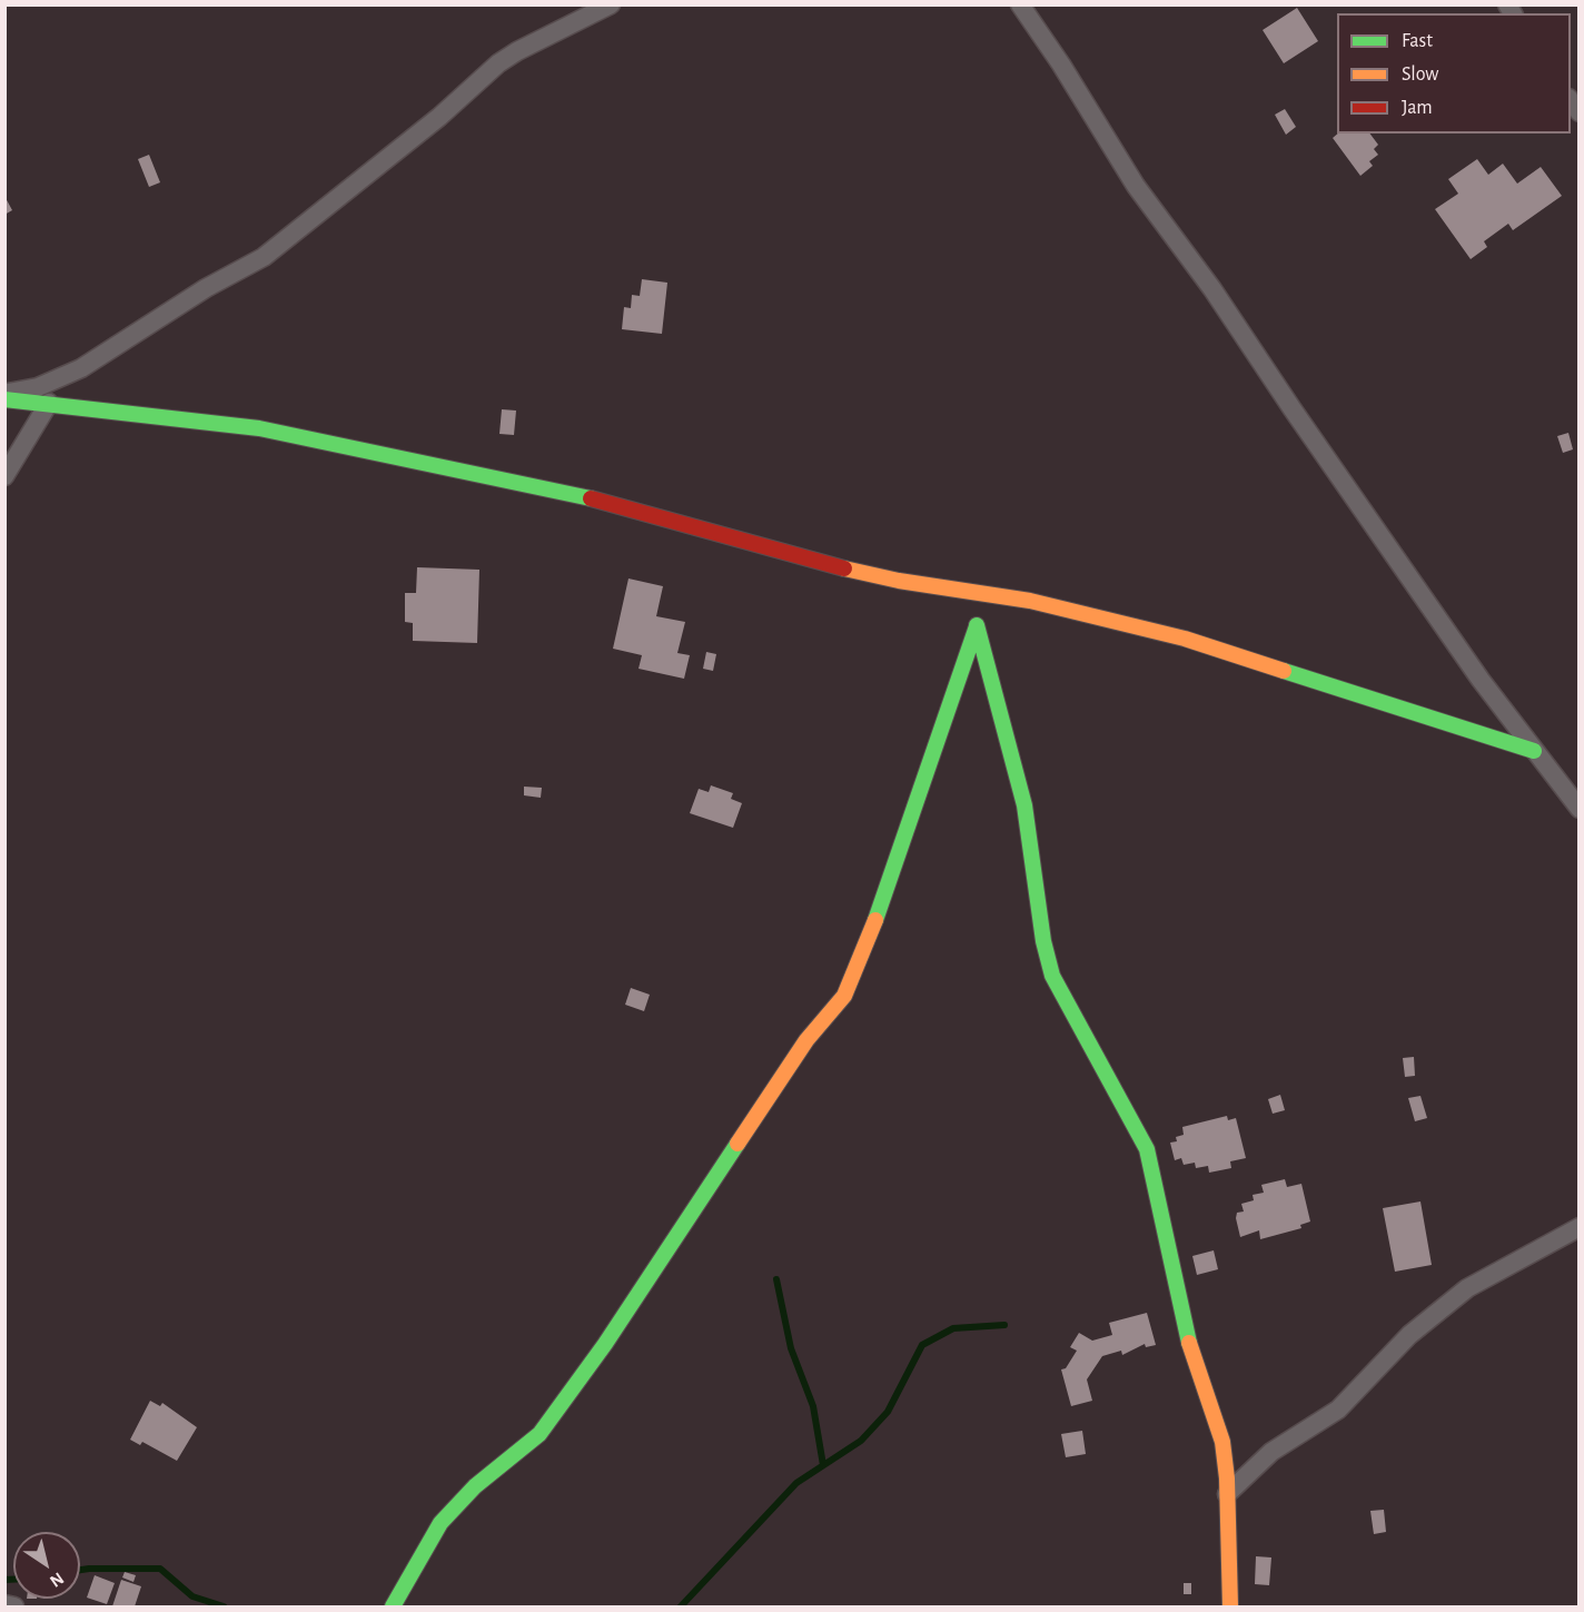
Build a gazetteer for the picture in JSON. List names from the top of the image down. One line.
{"legend":["Fast","Slow","Jam"],"north":"bottom right"}
